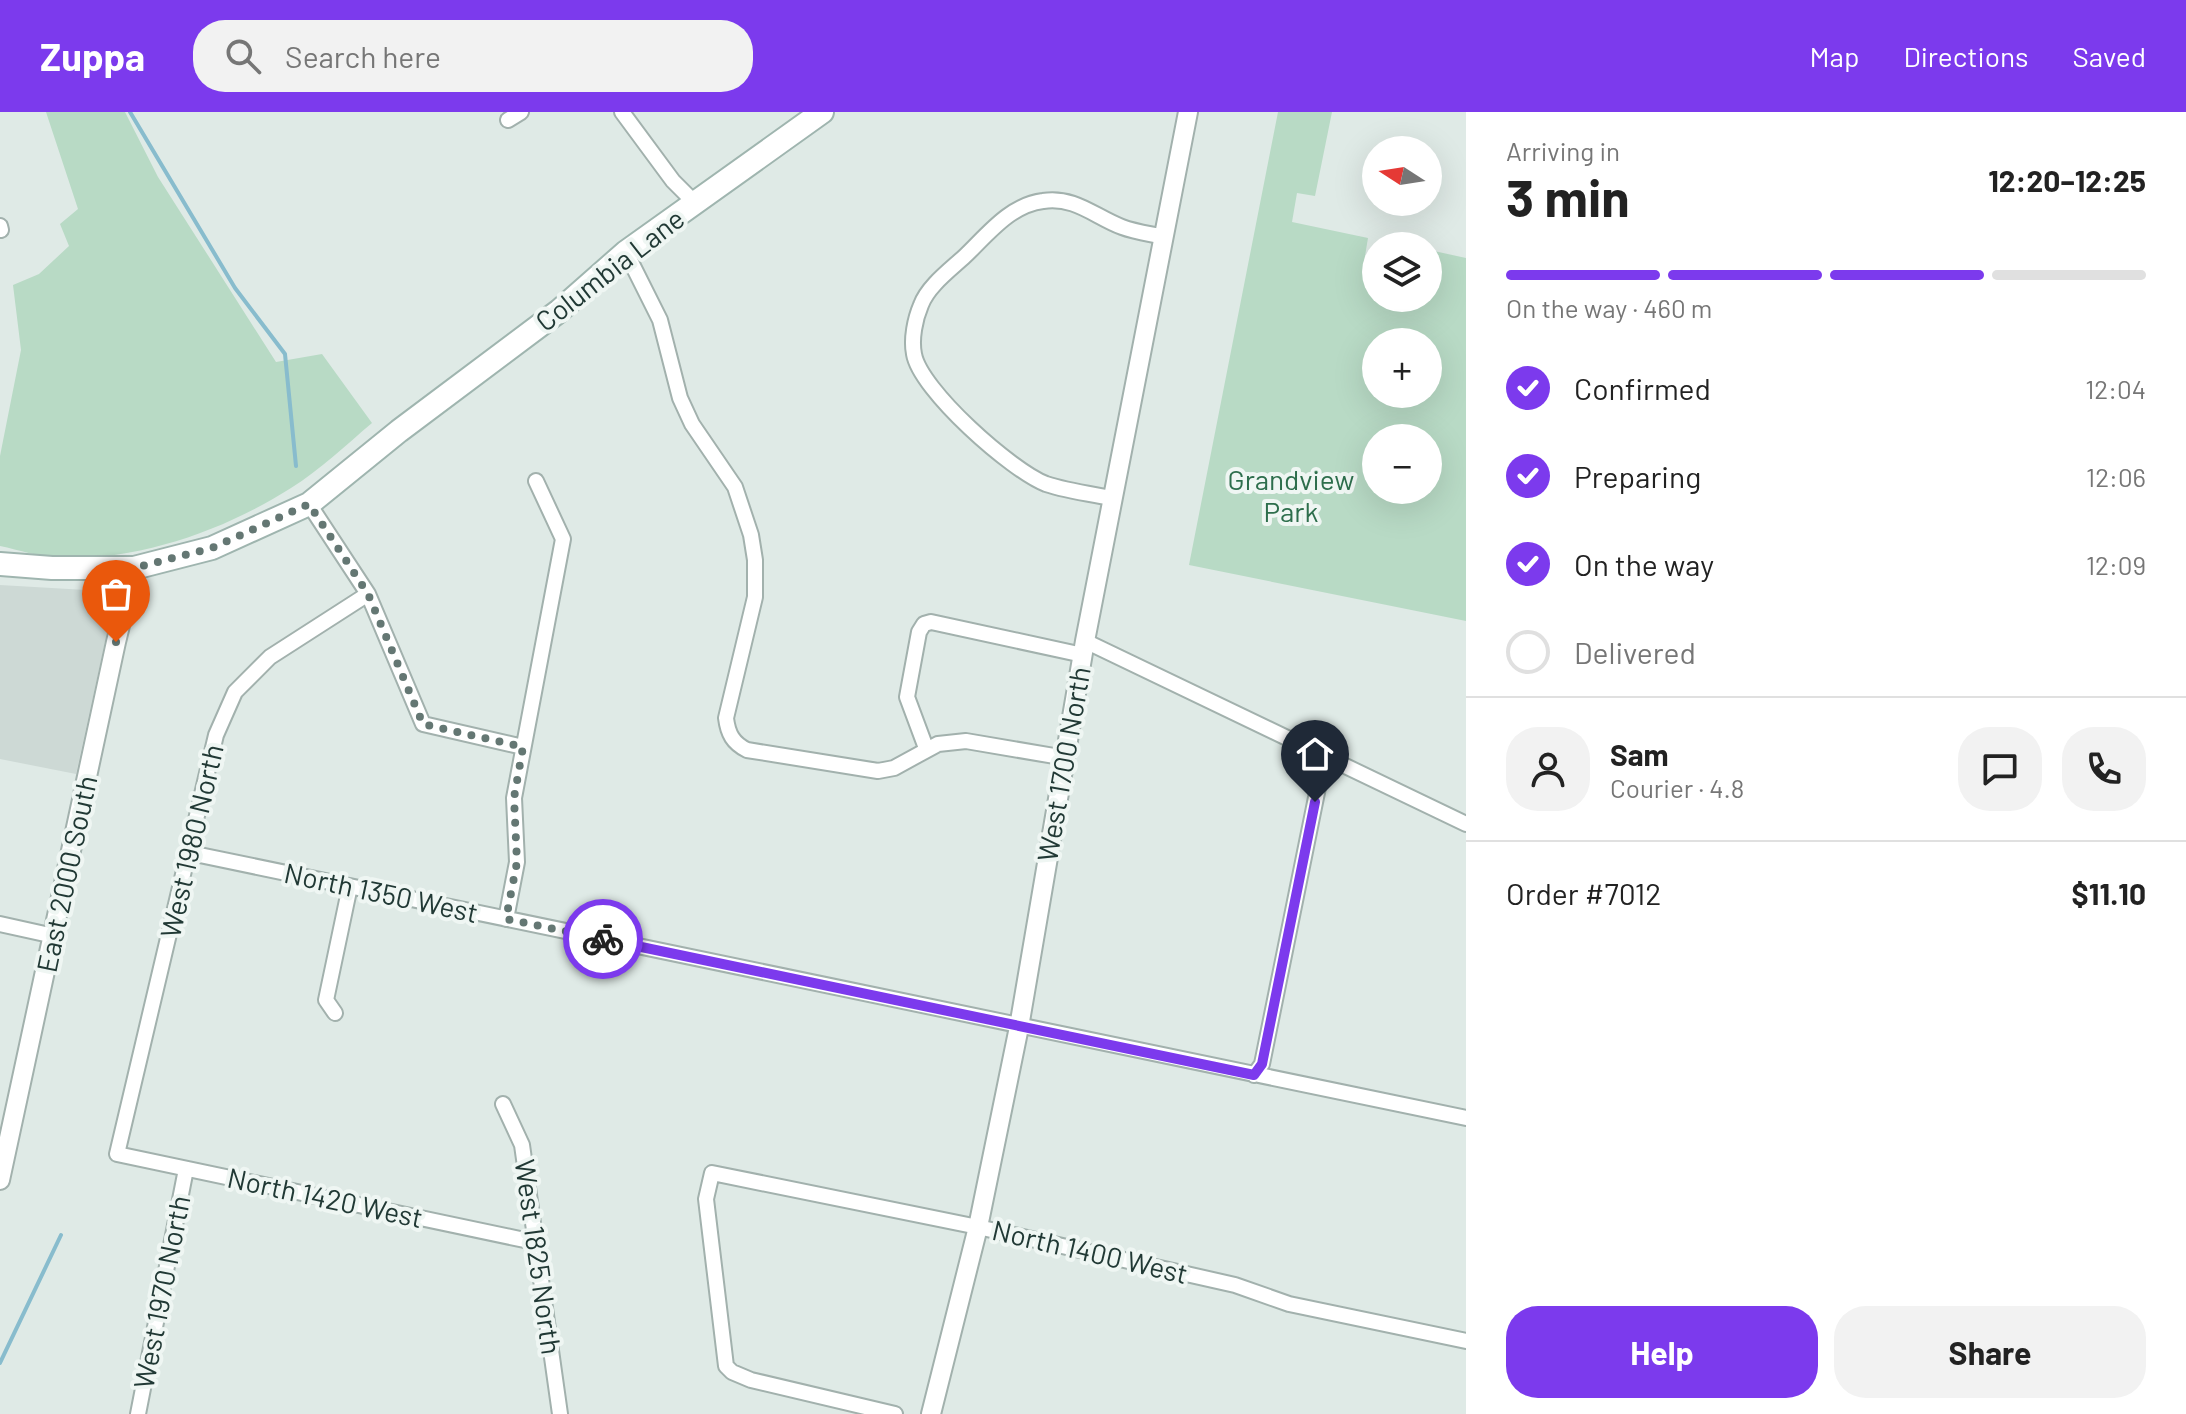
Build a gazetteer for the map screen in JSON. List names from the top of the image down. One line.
{"streets":{"main road":["Columbia Lane"],"street":["West 1700 North","West 1980 North","East 2000 South","North 1350 West","North 1420 West","North 1400 West","West 1825 North","West 1970 North"]},"crossings":[["Columbia Lane","East 2000 South"],["West 1700 North","North 1350 West"],["West 1700 North","North 1400 West"],["West 1980 North","North 1350 West"],["West 1980 North","North 1420 West"],["North 1420 West","West 1825 North"],["North 1420 West","West 1970 North"]],"parks":["Grandview Park"],"north":"left","page":{"header":"Zuppa","search":"Search here","nav":["Map","Directions","Saved"],"heading":["3 min","Arriving in","12:20–12:25"],"panel":["Sam","Courier · 4.8","Order #7012","$11.10"],"map_buttons":["+","−"],"bar":"On the way · 460 m","list":[["Confirmed","12:04"],["Preparing","12:06"],["On the way","12:09"],"Delivered"],"buttons":["Help","Share"]}}
